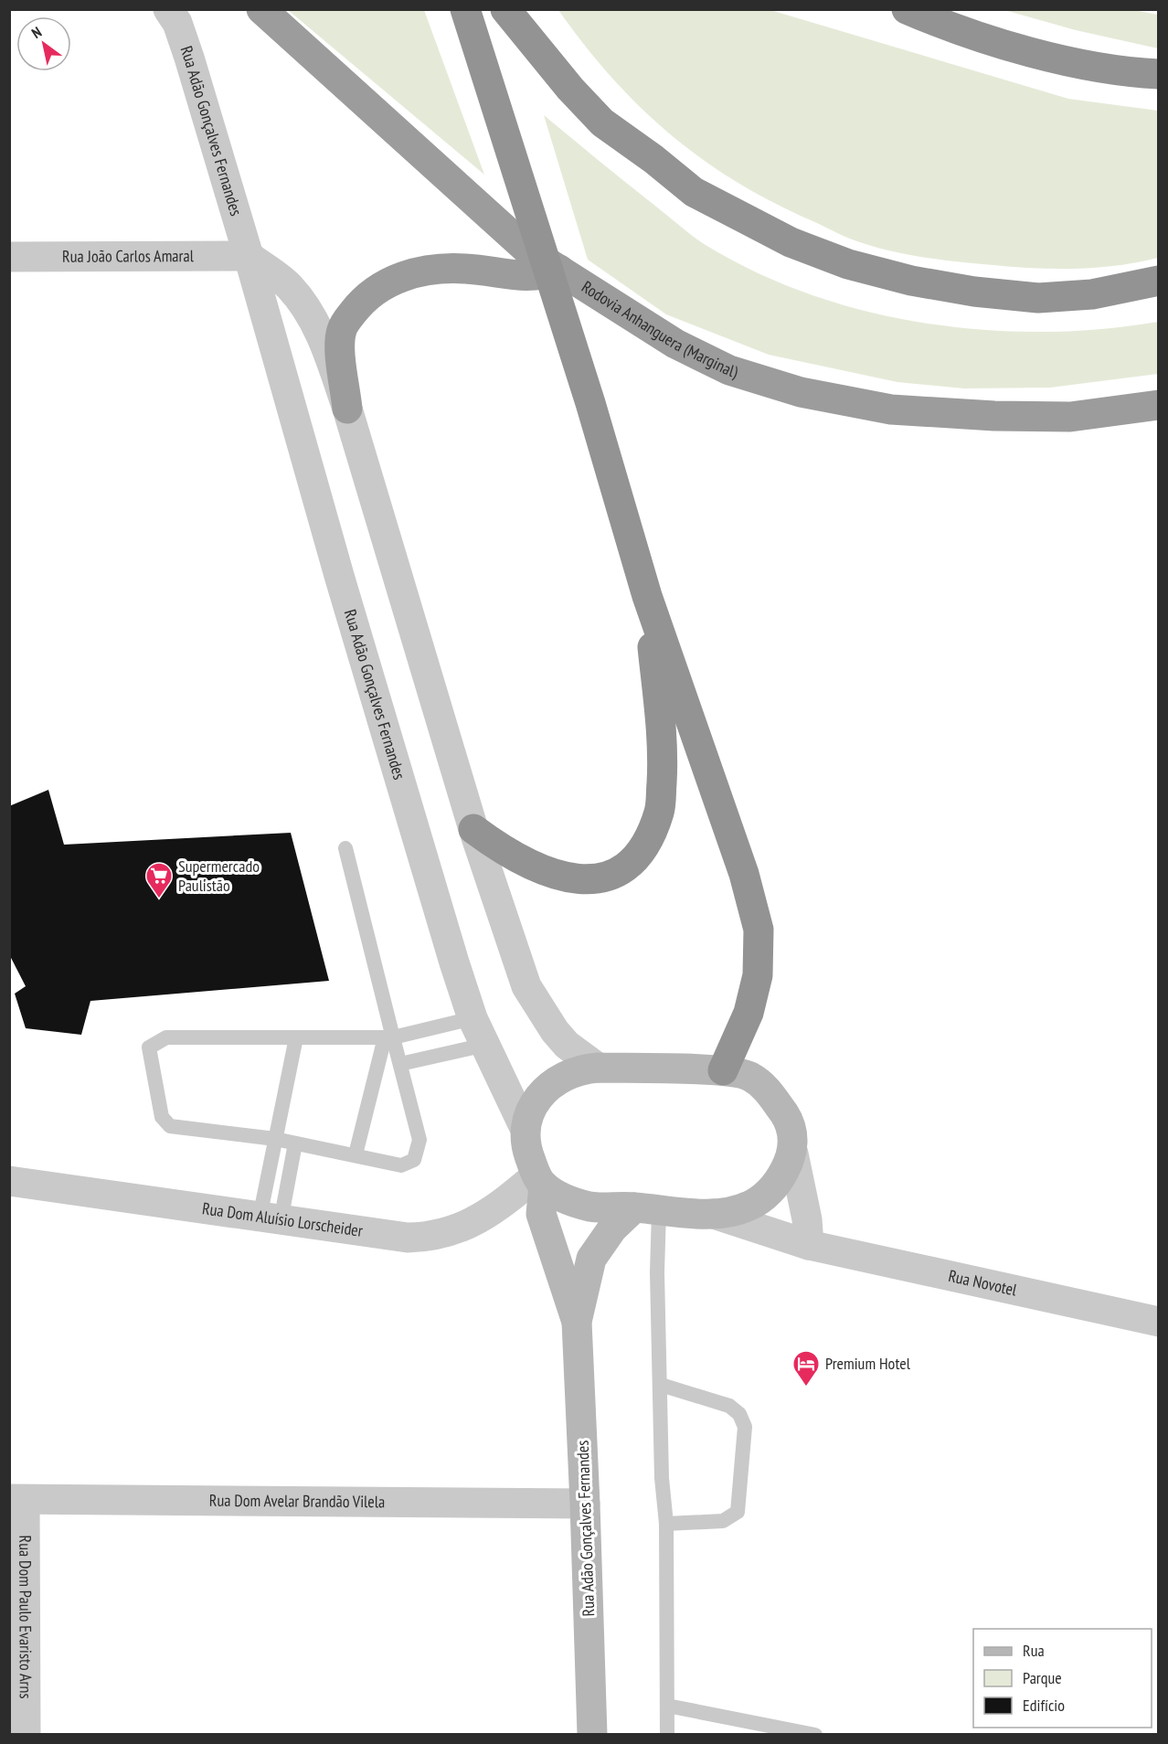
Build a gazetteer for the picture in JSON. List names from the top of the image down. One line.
{"streets":{"highway":["Rodovia Anhanguera (Marginal)"],"main road":["Rua Adão Gonçalves Fernandes"],"street":["Rua João Carlos Amaral","Rua Dom Aluísio Lorscheider","Rua Novotel","Rua Dom Avelar Brandão Vilela","Rua Dom Paulo Evaristo Arns"]},"crossings":[["Rua Adão Gonçalves Fernandes","Rua João Carlos Amaral"],["Rua Adão Gonçalves Fernandes","Rua Dom Aluísio Lorscheider"],["Rua Adão Gonçalves Fernandes","Rua Dom Avelar Brandão Vilela"],["Rua Dom Avelar Brandão Vilela","Rua Dom Paulo Evaristo Arns"]],"places":{"supermarket":["Supermercado Paulistão"],"hotel":["Premium Hotel"]},"legend":["Rua","Parque","Edifício"],"north":"top left"}
